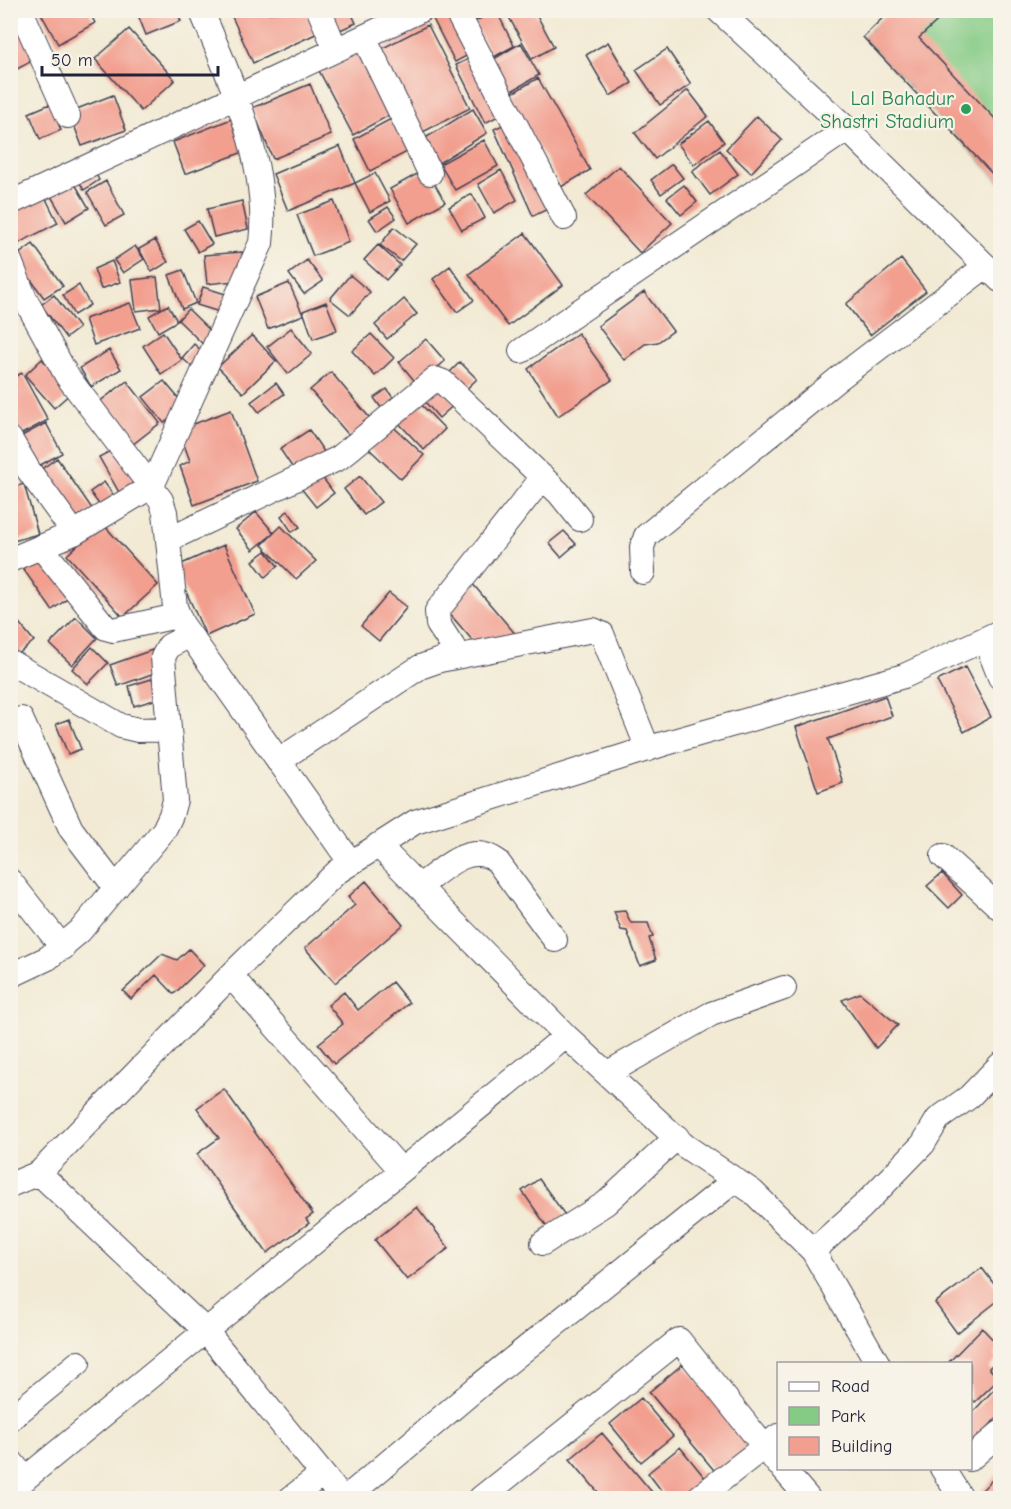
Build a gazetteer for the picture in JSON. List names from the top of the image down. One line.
{"places":["Lal Bahadur Shastri Stadium"],"legend":["Road","Park","Building"],"scale_bar":"50 m"}
